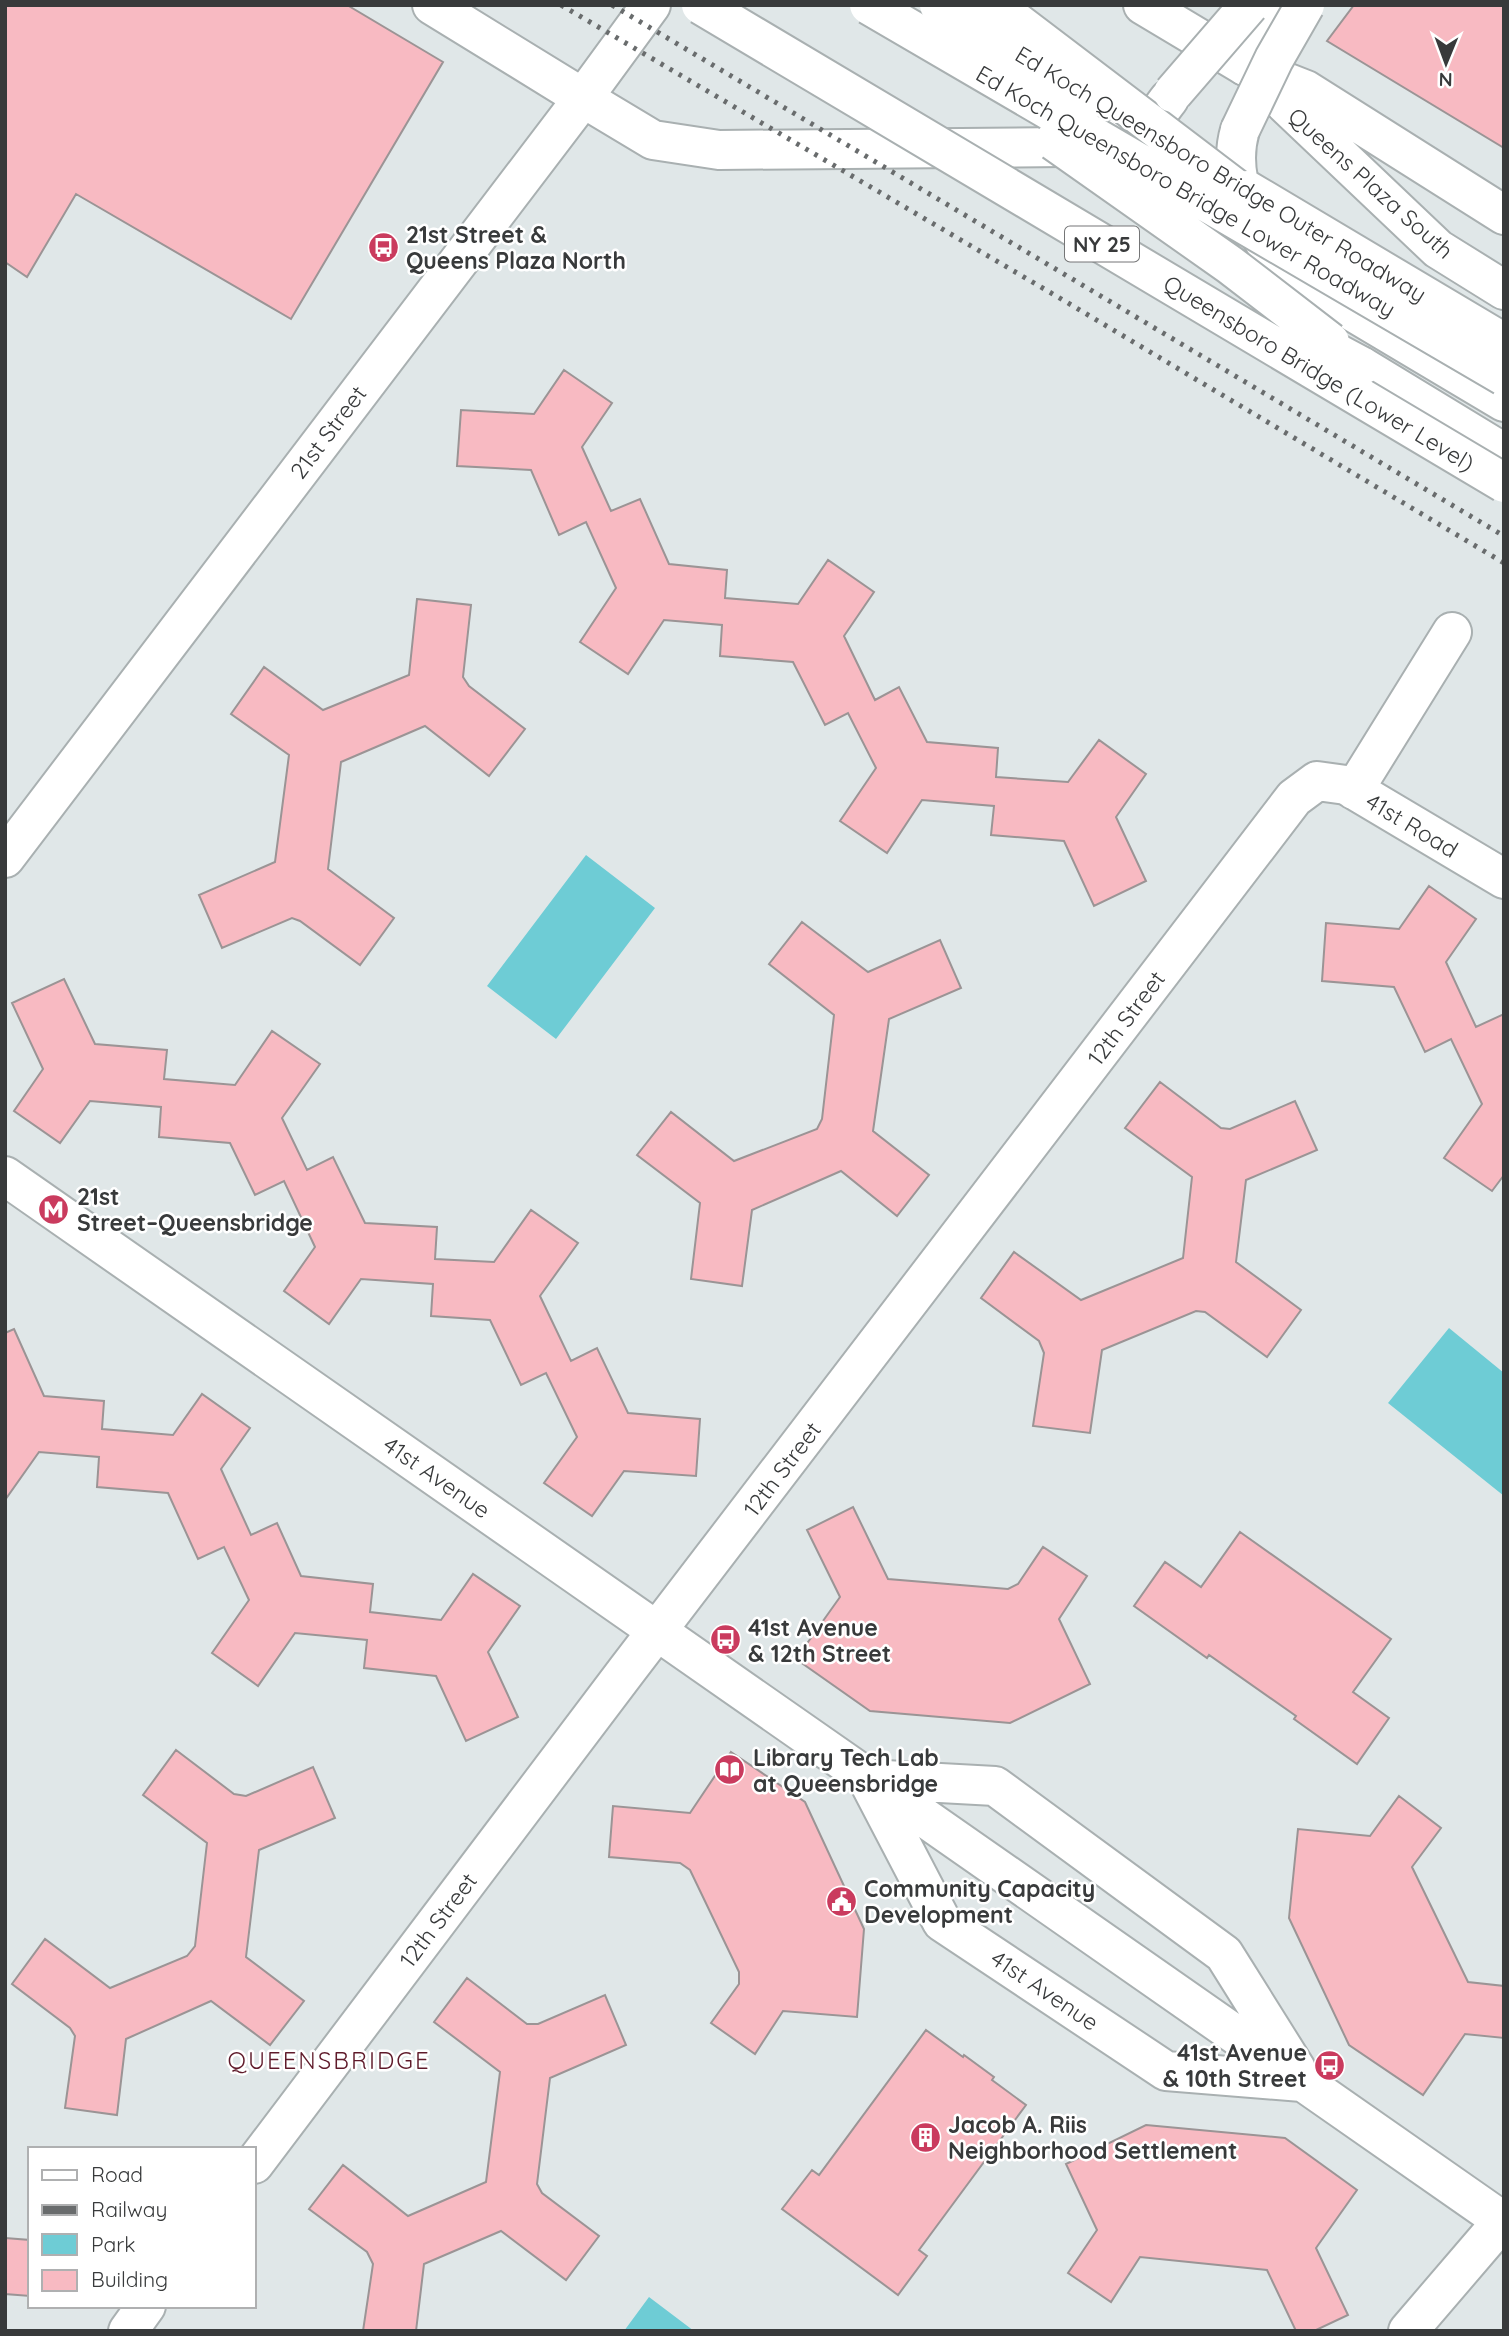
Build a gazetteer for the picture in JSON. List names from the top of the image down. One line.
{"streets":{"main road":["Ed Koch Queensboro Bridge Outer Roadway","Queens Plaza South","Ed Koch Queensboro Bridge Lower Roadway","NY 25","Queensboro Bridge (Lower Level)","21st Street","41st Road","12th Street","41st Avenue"]},"crossings":[["41st Road","12th Street"],["12th Street","41st Avenue"]],"districts":["QUEENSBRIDGE"],"places":{"bus stop":["21st Street & Queens Plaza North","41st Avenue & 12th Street","41st Avenue & 10th Street"],"metro station":["21st Street–Queensbridge"],"library":["Library Tech Lab at Queensbridge"],"public building":["Community Capacity Development"],"building":["Jacob A. Riis Neighborhood Settlement"]},"legend":["Road","Railway","Park","Building"],"north":"bottom"}
